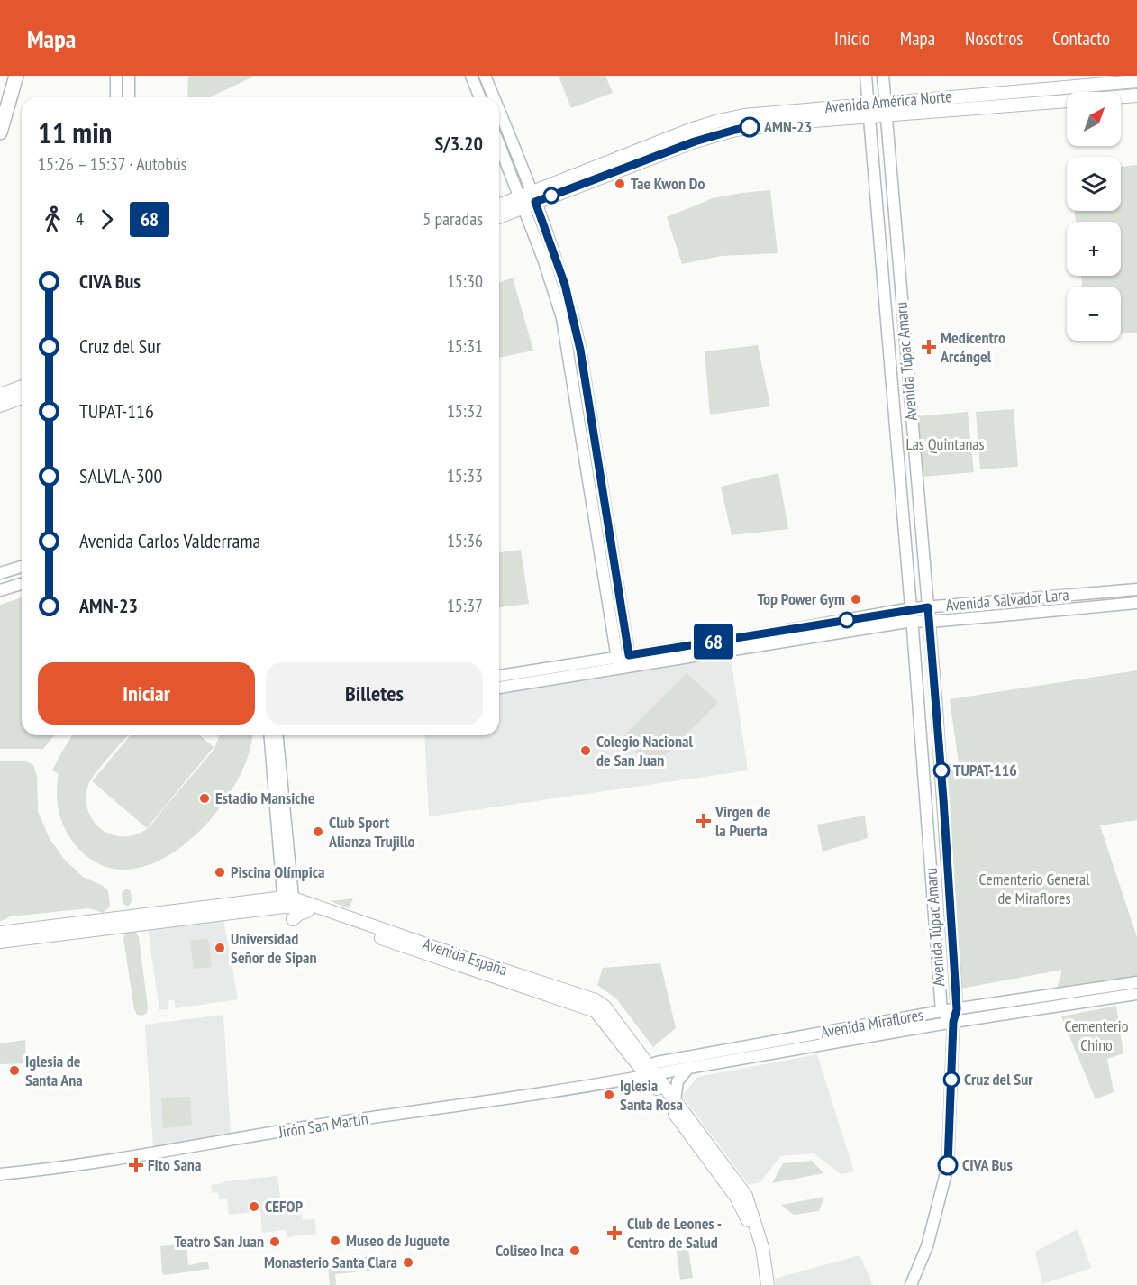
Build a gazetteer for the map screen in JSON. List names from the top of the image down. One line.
{"streets":{"main road":["Avenida América Norte","Avenida España"],"street":["Avenida Túpac Amaru","Avenida Salvador Lara","Avenida Miraflores","Jirón San Martín"]},"crossings":[["Avenida América Norte","Avenida Túpac Amaru"],["Avenida Túpac Amaru","Avenida Salvador Lara"],["Avenida Túpac Amaru","Avenida Miraflores"],["Avenida España","Avenida Miraflores"],["Avenida España","Jirón San Martín"],["Avenida Miraflores","Jirón San Martín"]],"parks":["Las Quintanas","Cementerio General de Miraflores","Cementerio Chino"],"places":{"other":["AMN-23","Tae Kwon Do","Top Power Gym","Colegio Nacional de San Juan","TUPAT-116","Estadio Mansiche","Club Sport Alianza Trujillo","Piscina Olímpica","Universidad Señor de Sipan","Iglesia de Santa Ana","Cruz del Sur","Iglesia Santa Rosa","CIVA Bus","CEFOP","Museo de Juguete","Teatro San Juan","Coliseo Inca","Monasterio Santa Clara"],"health":["Medicentro Arcángel","Virgen de la Puerta","Fito Sana","Club de Leones - Centro de Salud"]},"lines":["bus line 68"],"north":"top right","page":{"header":"Mapa","nav":["Inicio","Mapa","Nosotros","Contacto"],"on_map":"68","map_buttons":["+","−"],"heading":["11 min","15:26 – 15:37 · Autobús","S/3.20"],"legs":["4","68","5 paradas"],"list":[{"name":"CIVA Bus","value":"15:30"},{"name":"Cruz del Sur","value":"15:31"},{"name":"TUPAT-116","value":"15:32"},{"name":"SALVLA-300","value":"15:33"},{"name":"Avenida Carlos Valderrama","value":"15:36"},{"name":"AMN-23","value":"15:37"}],"buttons":["Iniciar","Billetes"]}}
